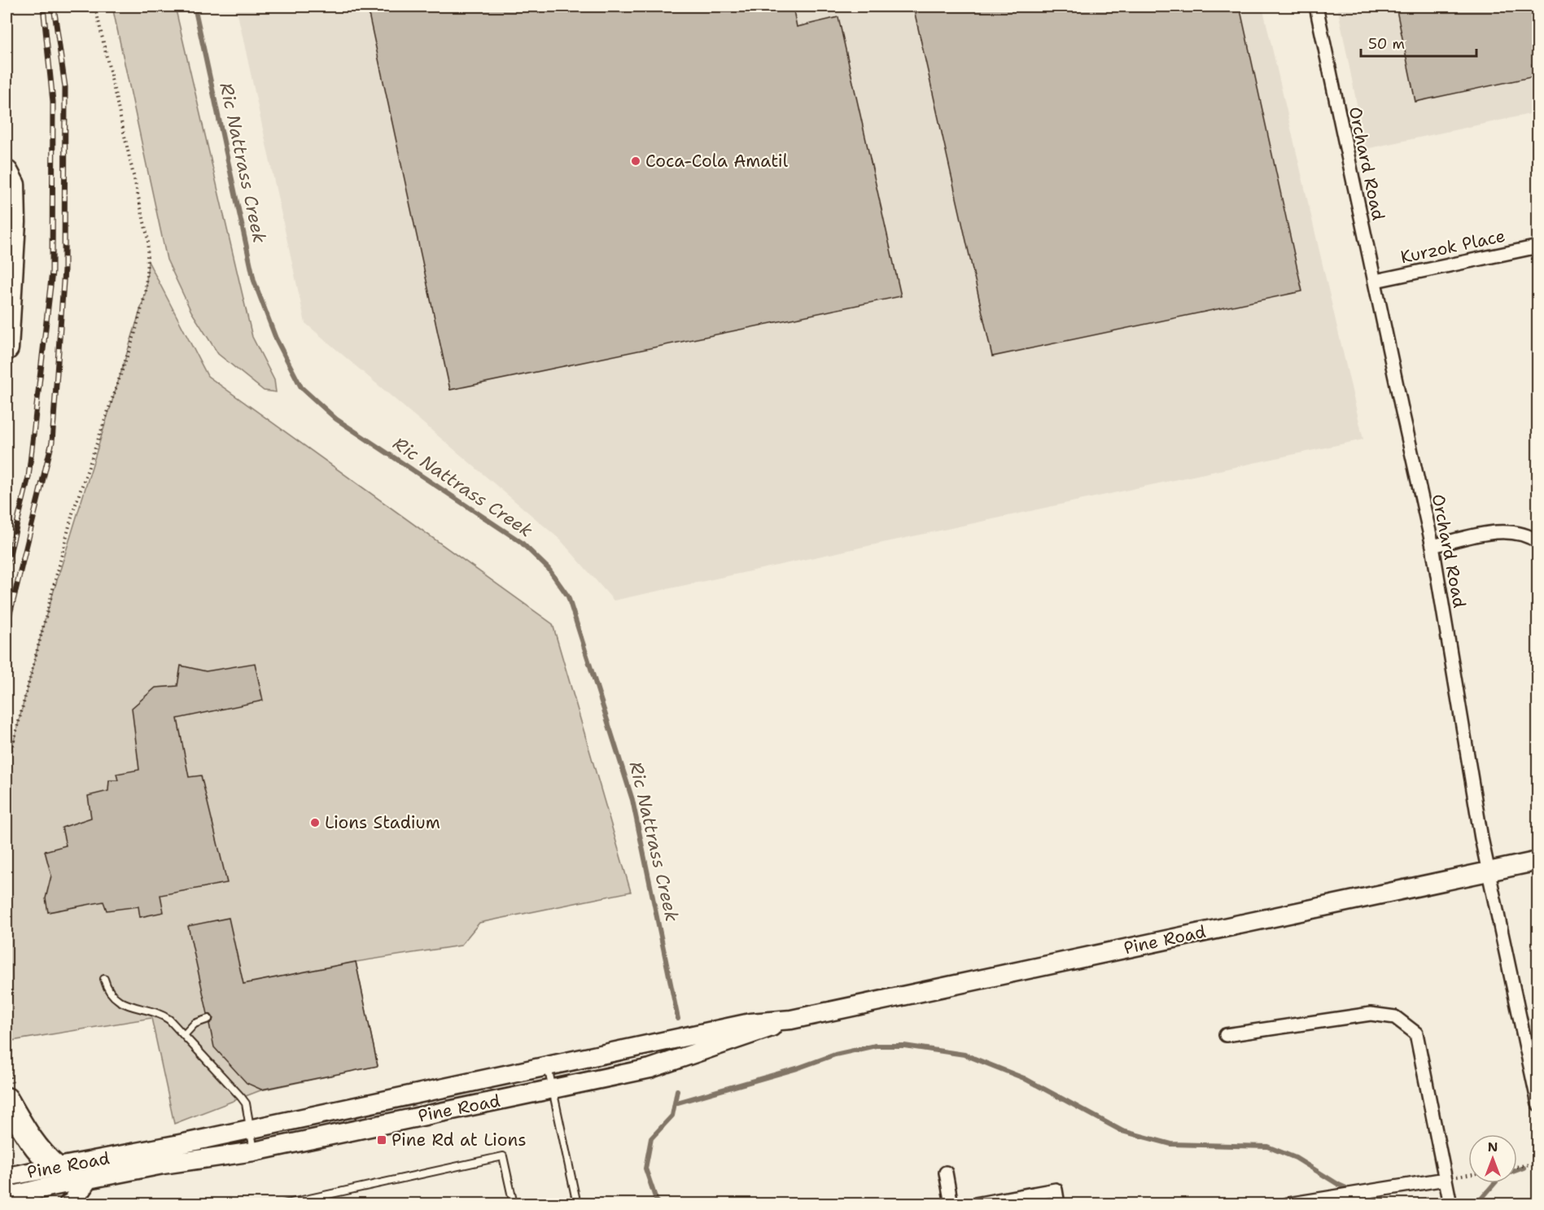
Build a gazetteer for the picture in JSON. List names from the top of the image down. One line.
{"streets":{"street":["Orchard Road","Kurzok Place","Pine Road"]},"crossings":[["Orchard Road","Kurzok Place"],["Orchard Road","Pine Road"]],"water":["Ric Nattrass Creek"],"places":{"other":["Coca-Cola Amatil","Lions Stadium"],"transit":["Pine Rd at Lions"]},"scale_bar":"50 m","north":"top"}
